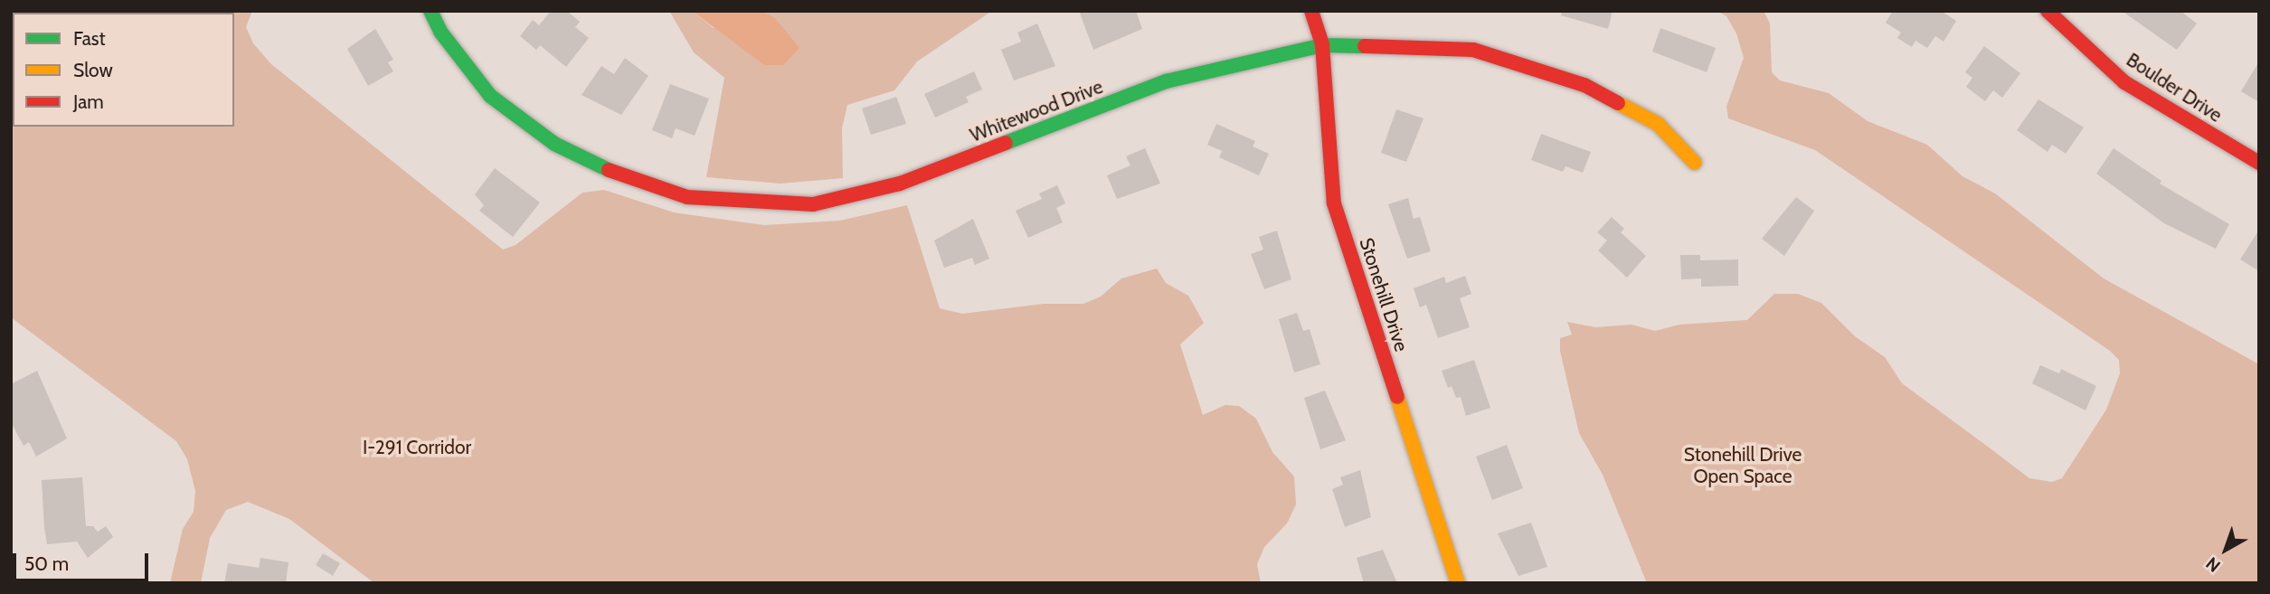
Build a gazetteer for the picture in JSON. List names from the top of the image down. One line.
{"streets":{"street":["Boulder Drive","Whitewood Drive","Stonehill Drive"]},"crossings":[["Whitewood Drive","Stonehill Drive"]],"parks":["I-291 Corridor","Stonehill Drive Open Space"],"legend":["Fast","Slow","Jam"],"scale_bar":"50 m","north":"bottom left"}
